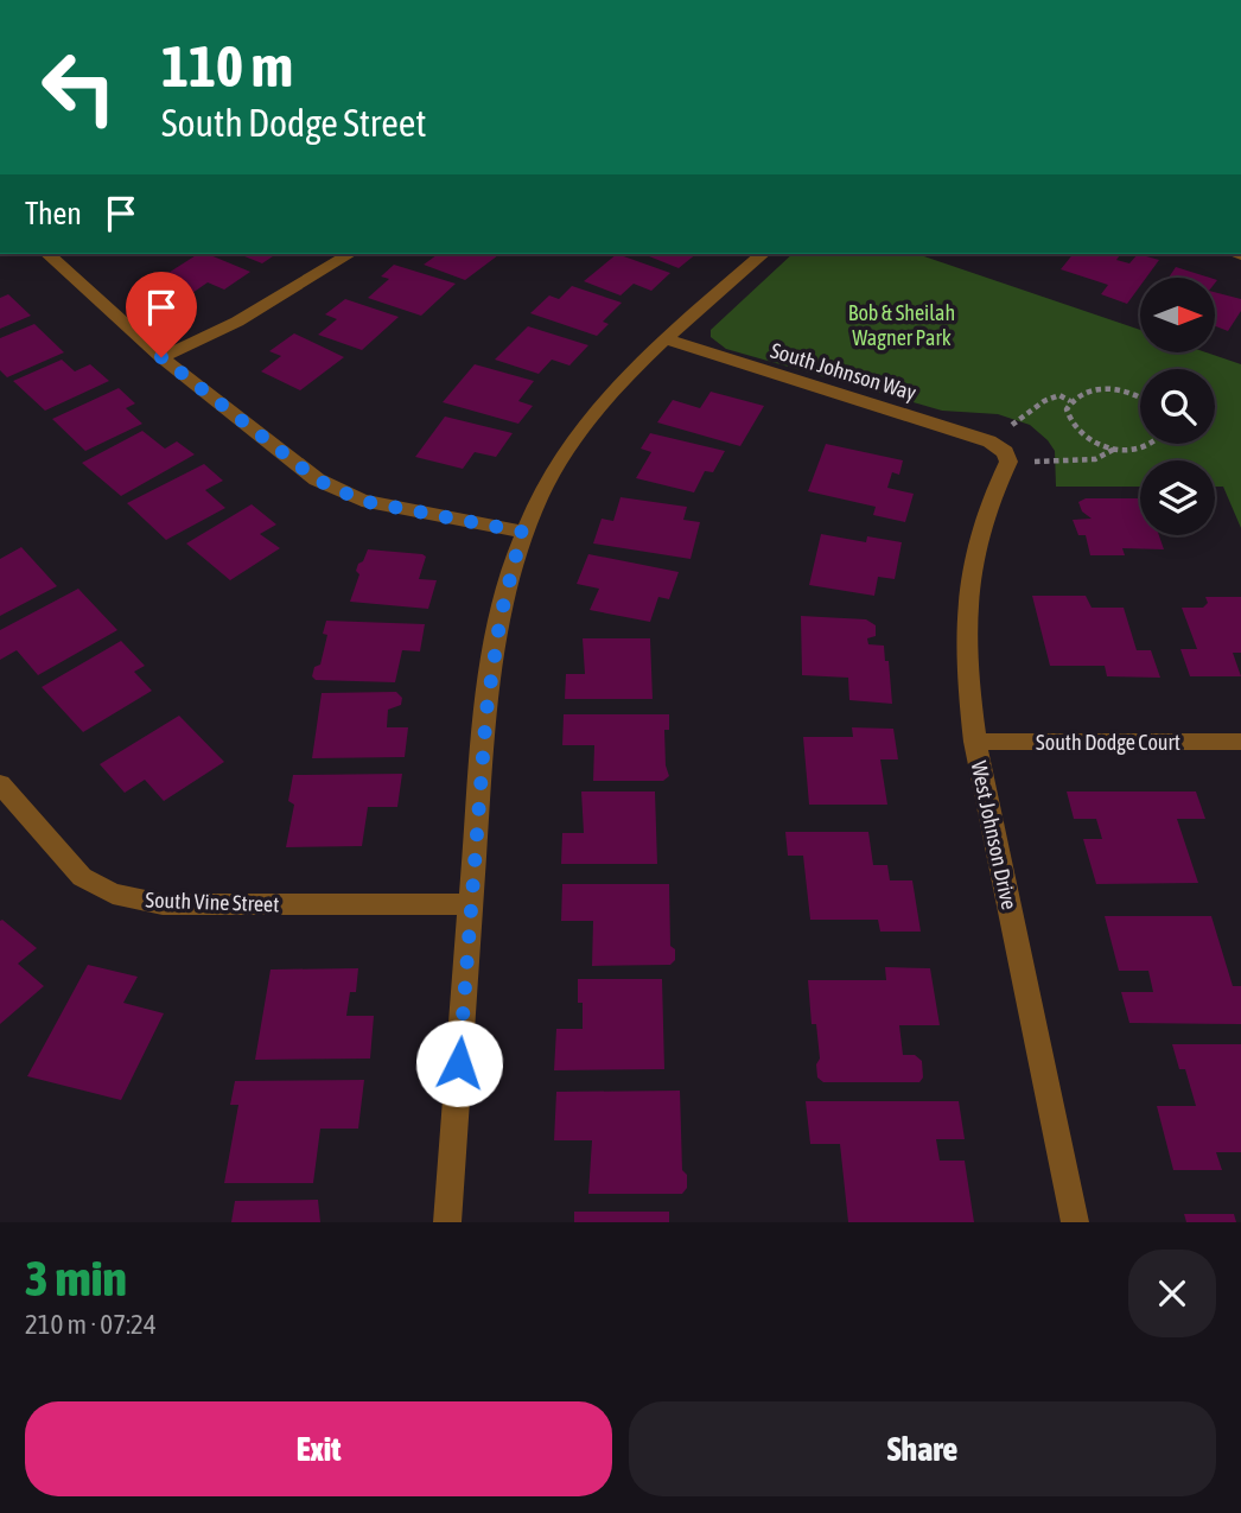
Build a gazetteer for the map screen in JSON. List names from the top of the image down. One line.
{"streets":{"street":["South Johnson Way","South Dodge Court","West Johnson Drive","South Vine Street"]},"crossings":[["South Johnson Way","West Johnson Drive"],["South Dodge Court","West Johnson Drive"]],"parks":["Bob & Sheilah Wagner Park"],"north":"right","page":{"turn":["110 m","South Dodge Street"],"then":"Then","heading":["3 min","210 m · 07:24"],"buttons":["Exit","Share"]}}
